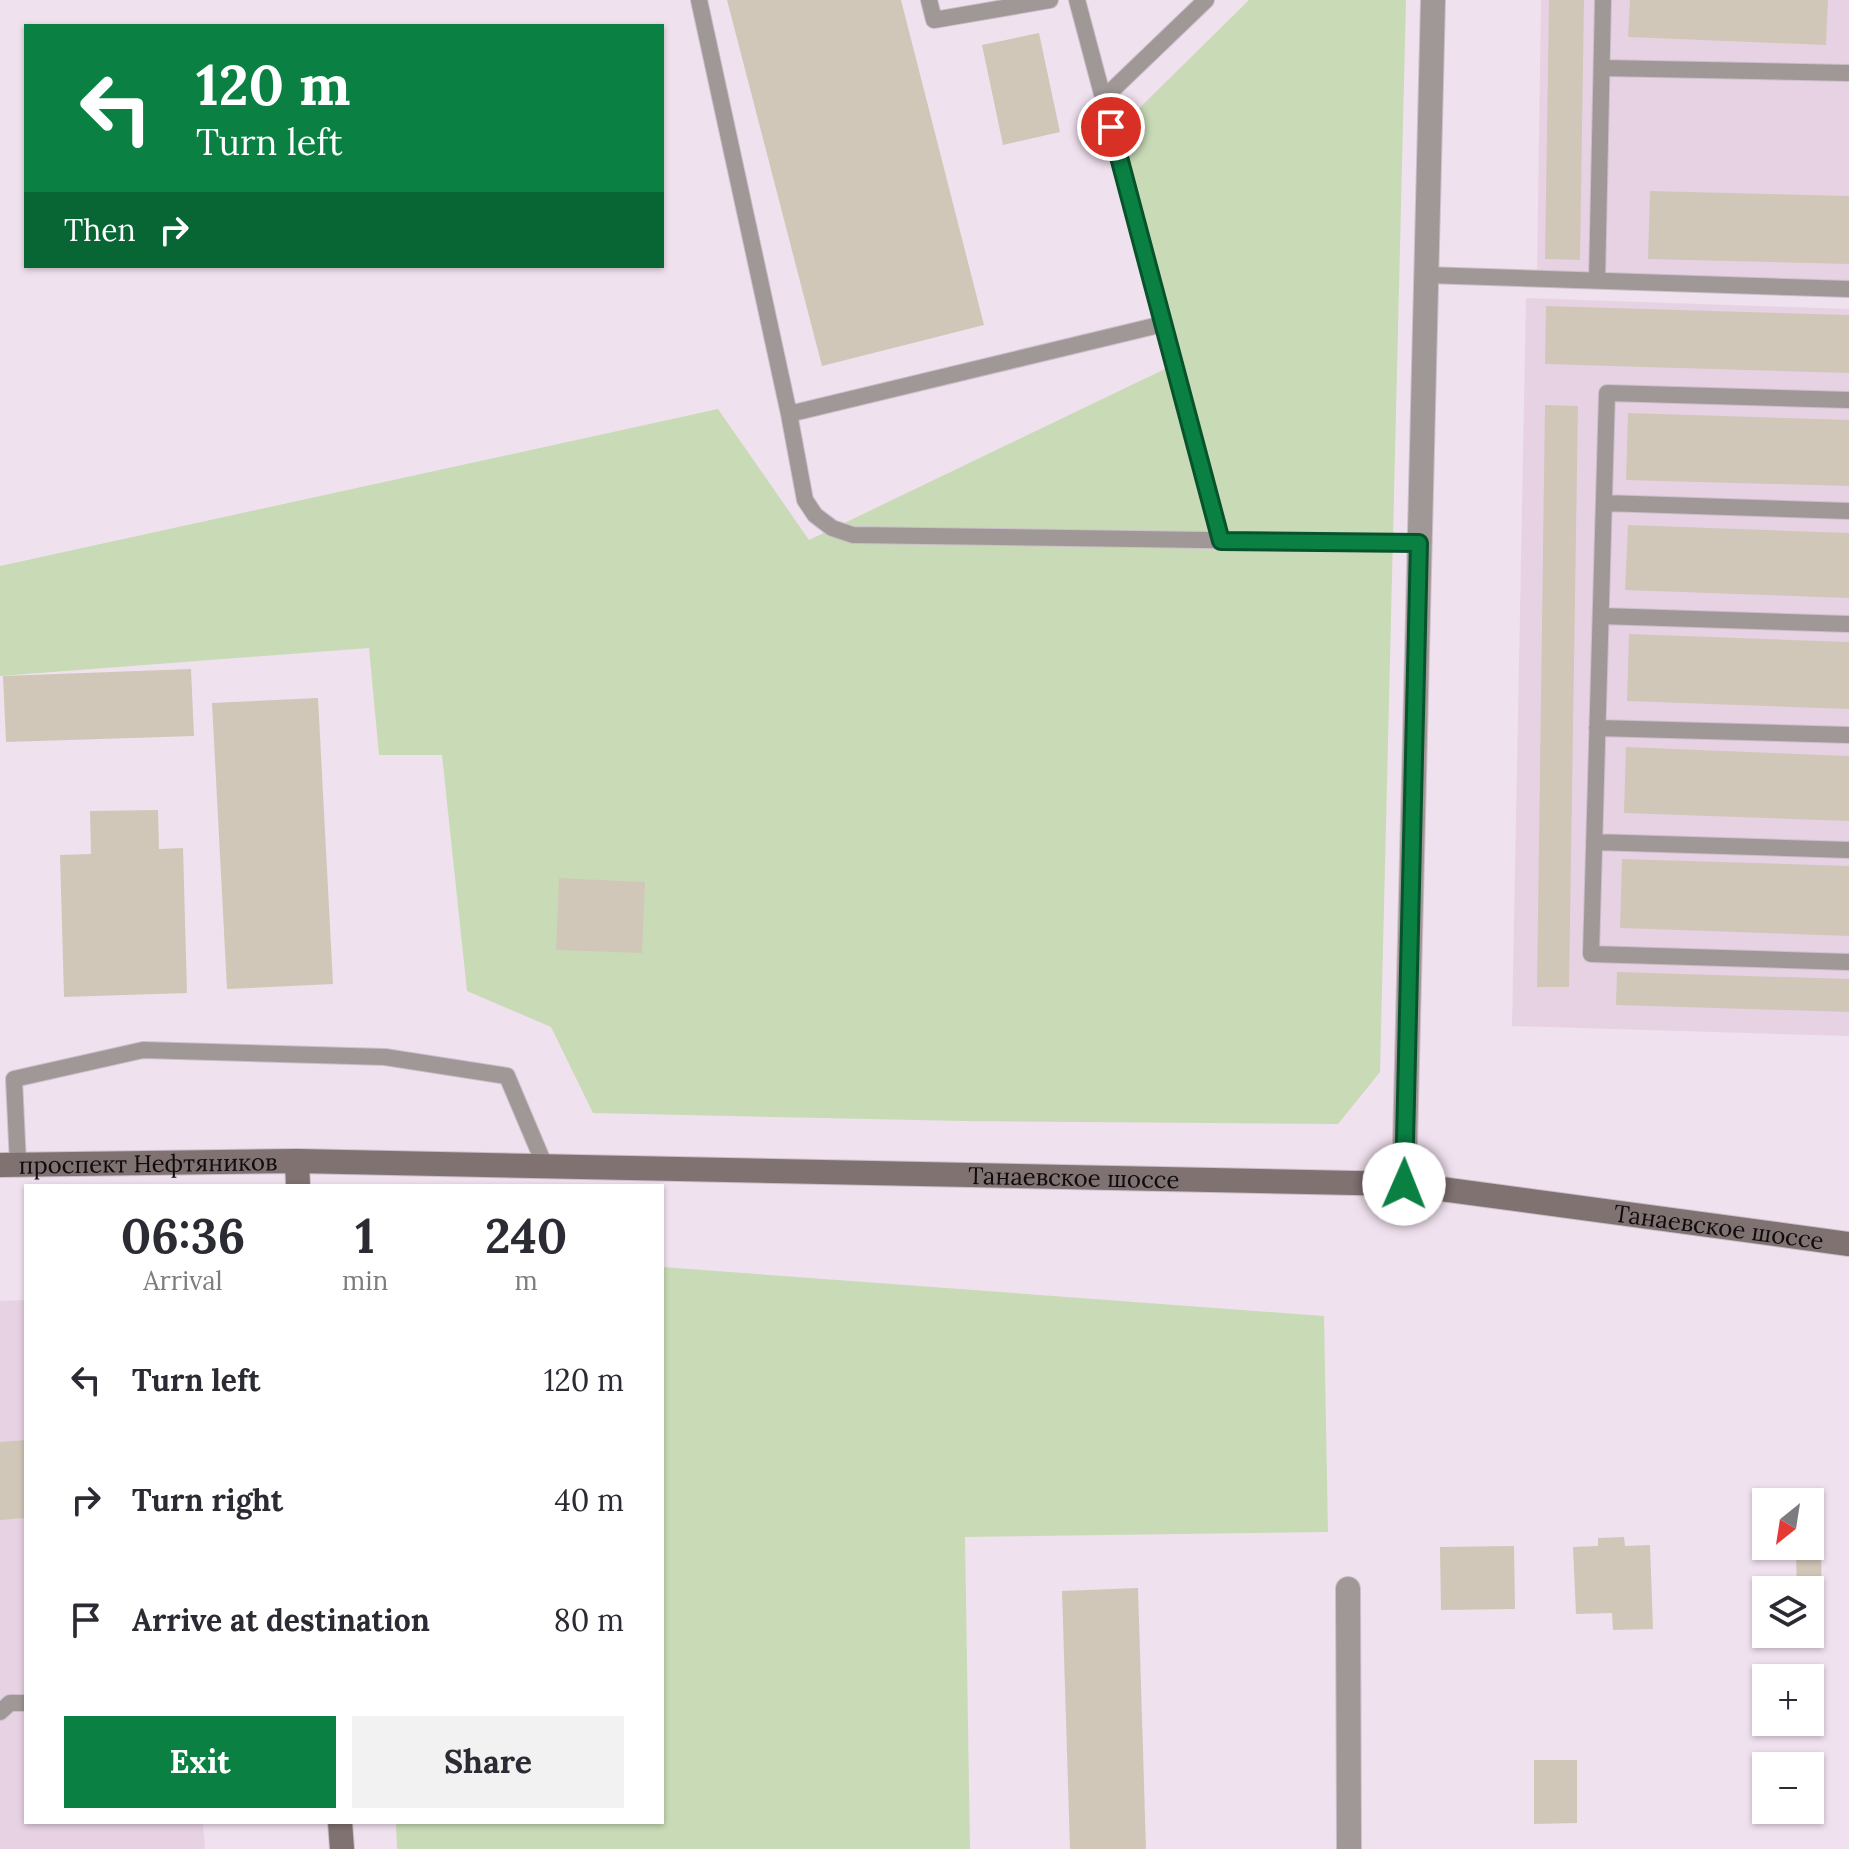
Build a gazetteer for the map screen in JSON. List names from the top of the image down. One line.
{"streets":{"street":["проспект Нефтяников","Танаевское шоссе"]},"crossings":[["проспект Нефтяников","Танаевское шоссе"]],"north":"bottom left","page":{"turn":["120 m","Turn left"],"then":"Then","eta":["06:36","Arrival","1","min","240","m"],"list":[{"name":"Turn left","value":"120 m"},{"name":"Turn right","value":"40 m"},{"name":"Arrive at destination","value":"80 m"}],"map_buttons":["+","−"],"buttons":["Exit","Share"]}}
